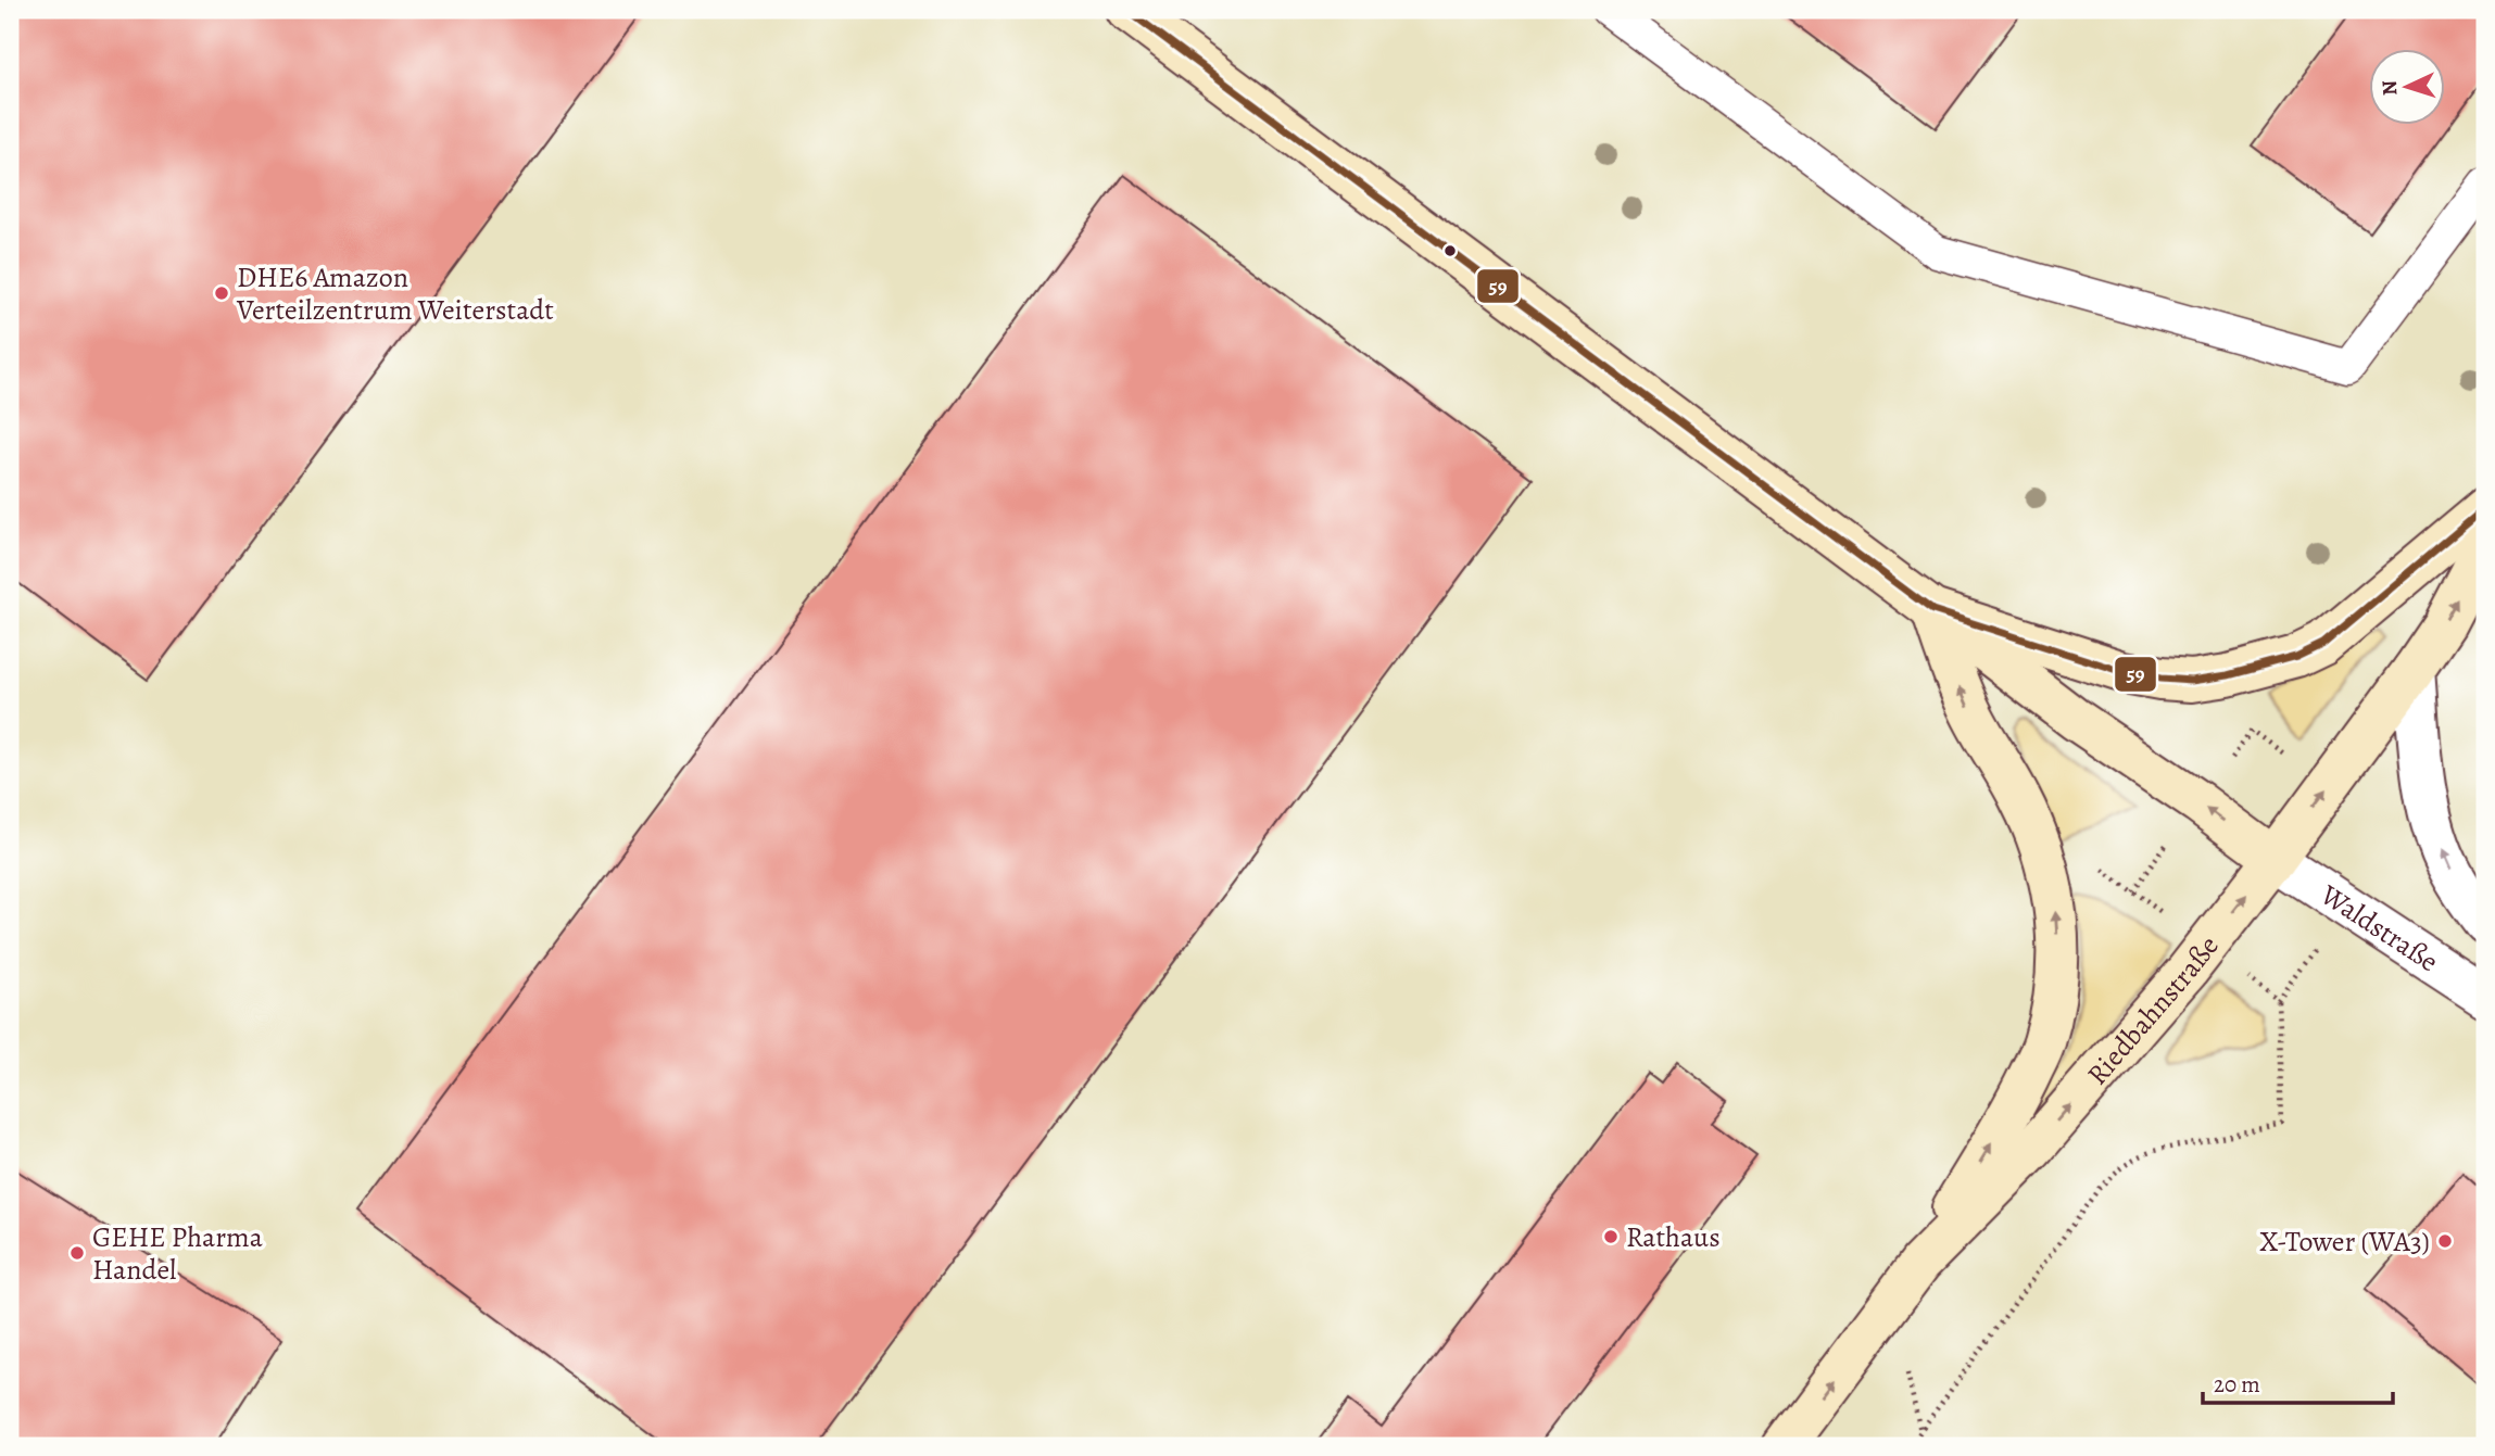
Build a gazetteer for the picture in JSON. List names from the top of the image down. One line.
{"streets":{"main road":["Riedbahnstraße"],"street":["Waldstraße"]},"crossings":[["Waldstraße","Riedbahnstraße"]],"one_way":["Riedbahnstraße"],"places":["DHE6 Amazon Verteilzentrum Weiterstadt","Rathaus","X-Tower (WA3)","GEHE Pharma Handel"],"lines":["transit line 59"],"scale_bar":"20 m","north":"left"}
